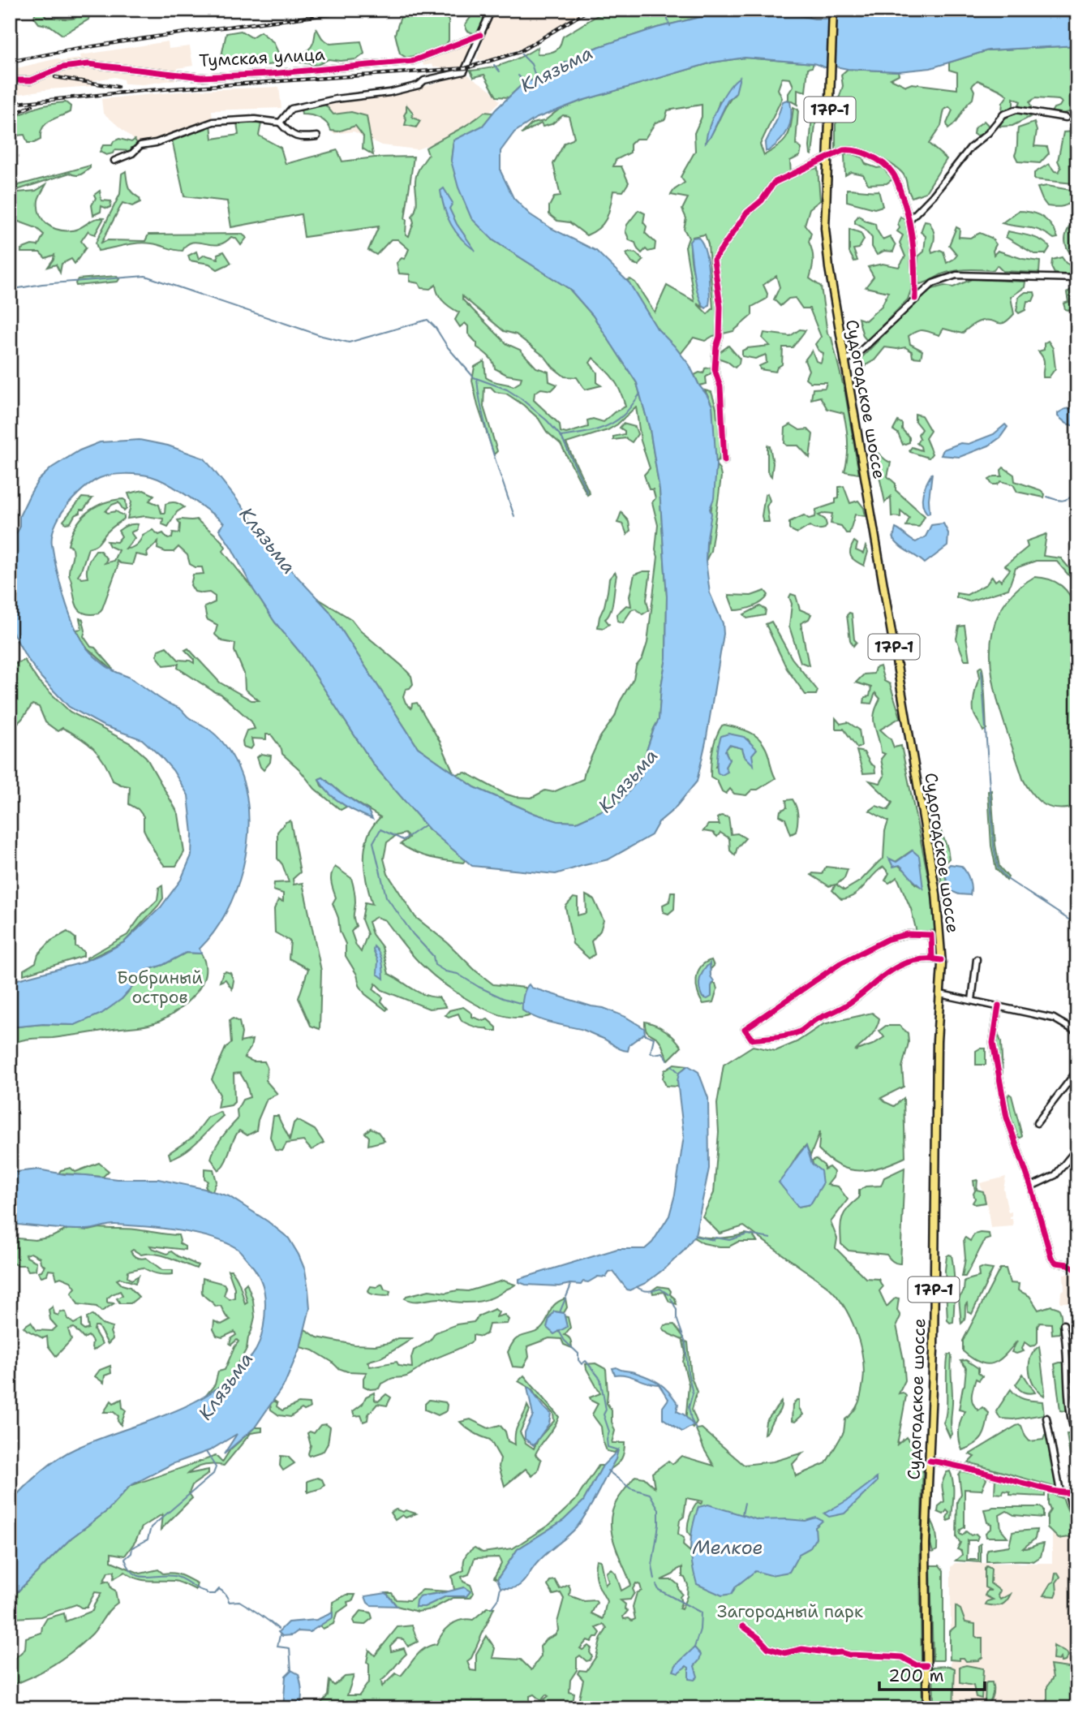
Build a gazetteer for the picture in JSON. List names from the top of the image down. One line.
{"streets":{"main road":["17Р-1","Судогодское шоссе"],"street":["Тумская улица"]},"water":["Клязьма","Мелкое"],"parks":["Бобриный остров","Загородный парк"],"scale_bar":"200 m"}
